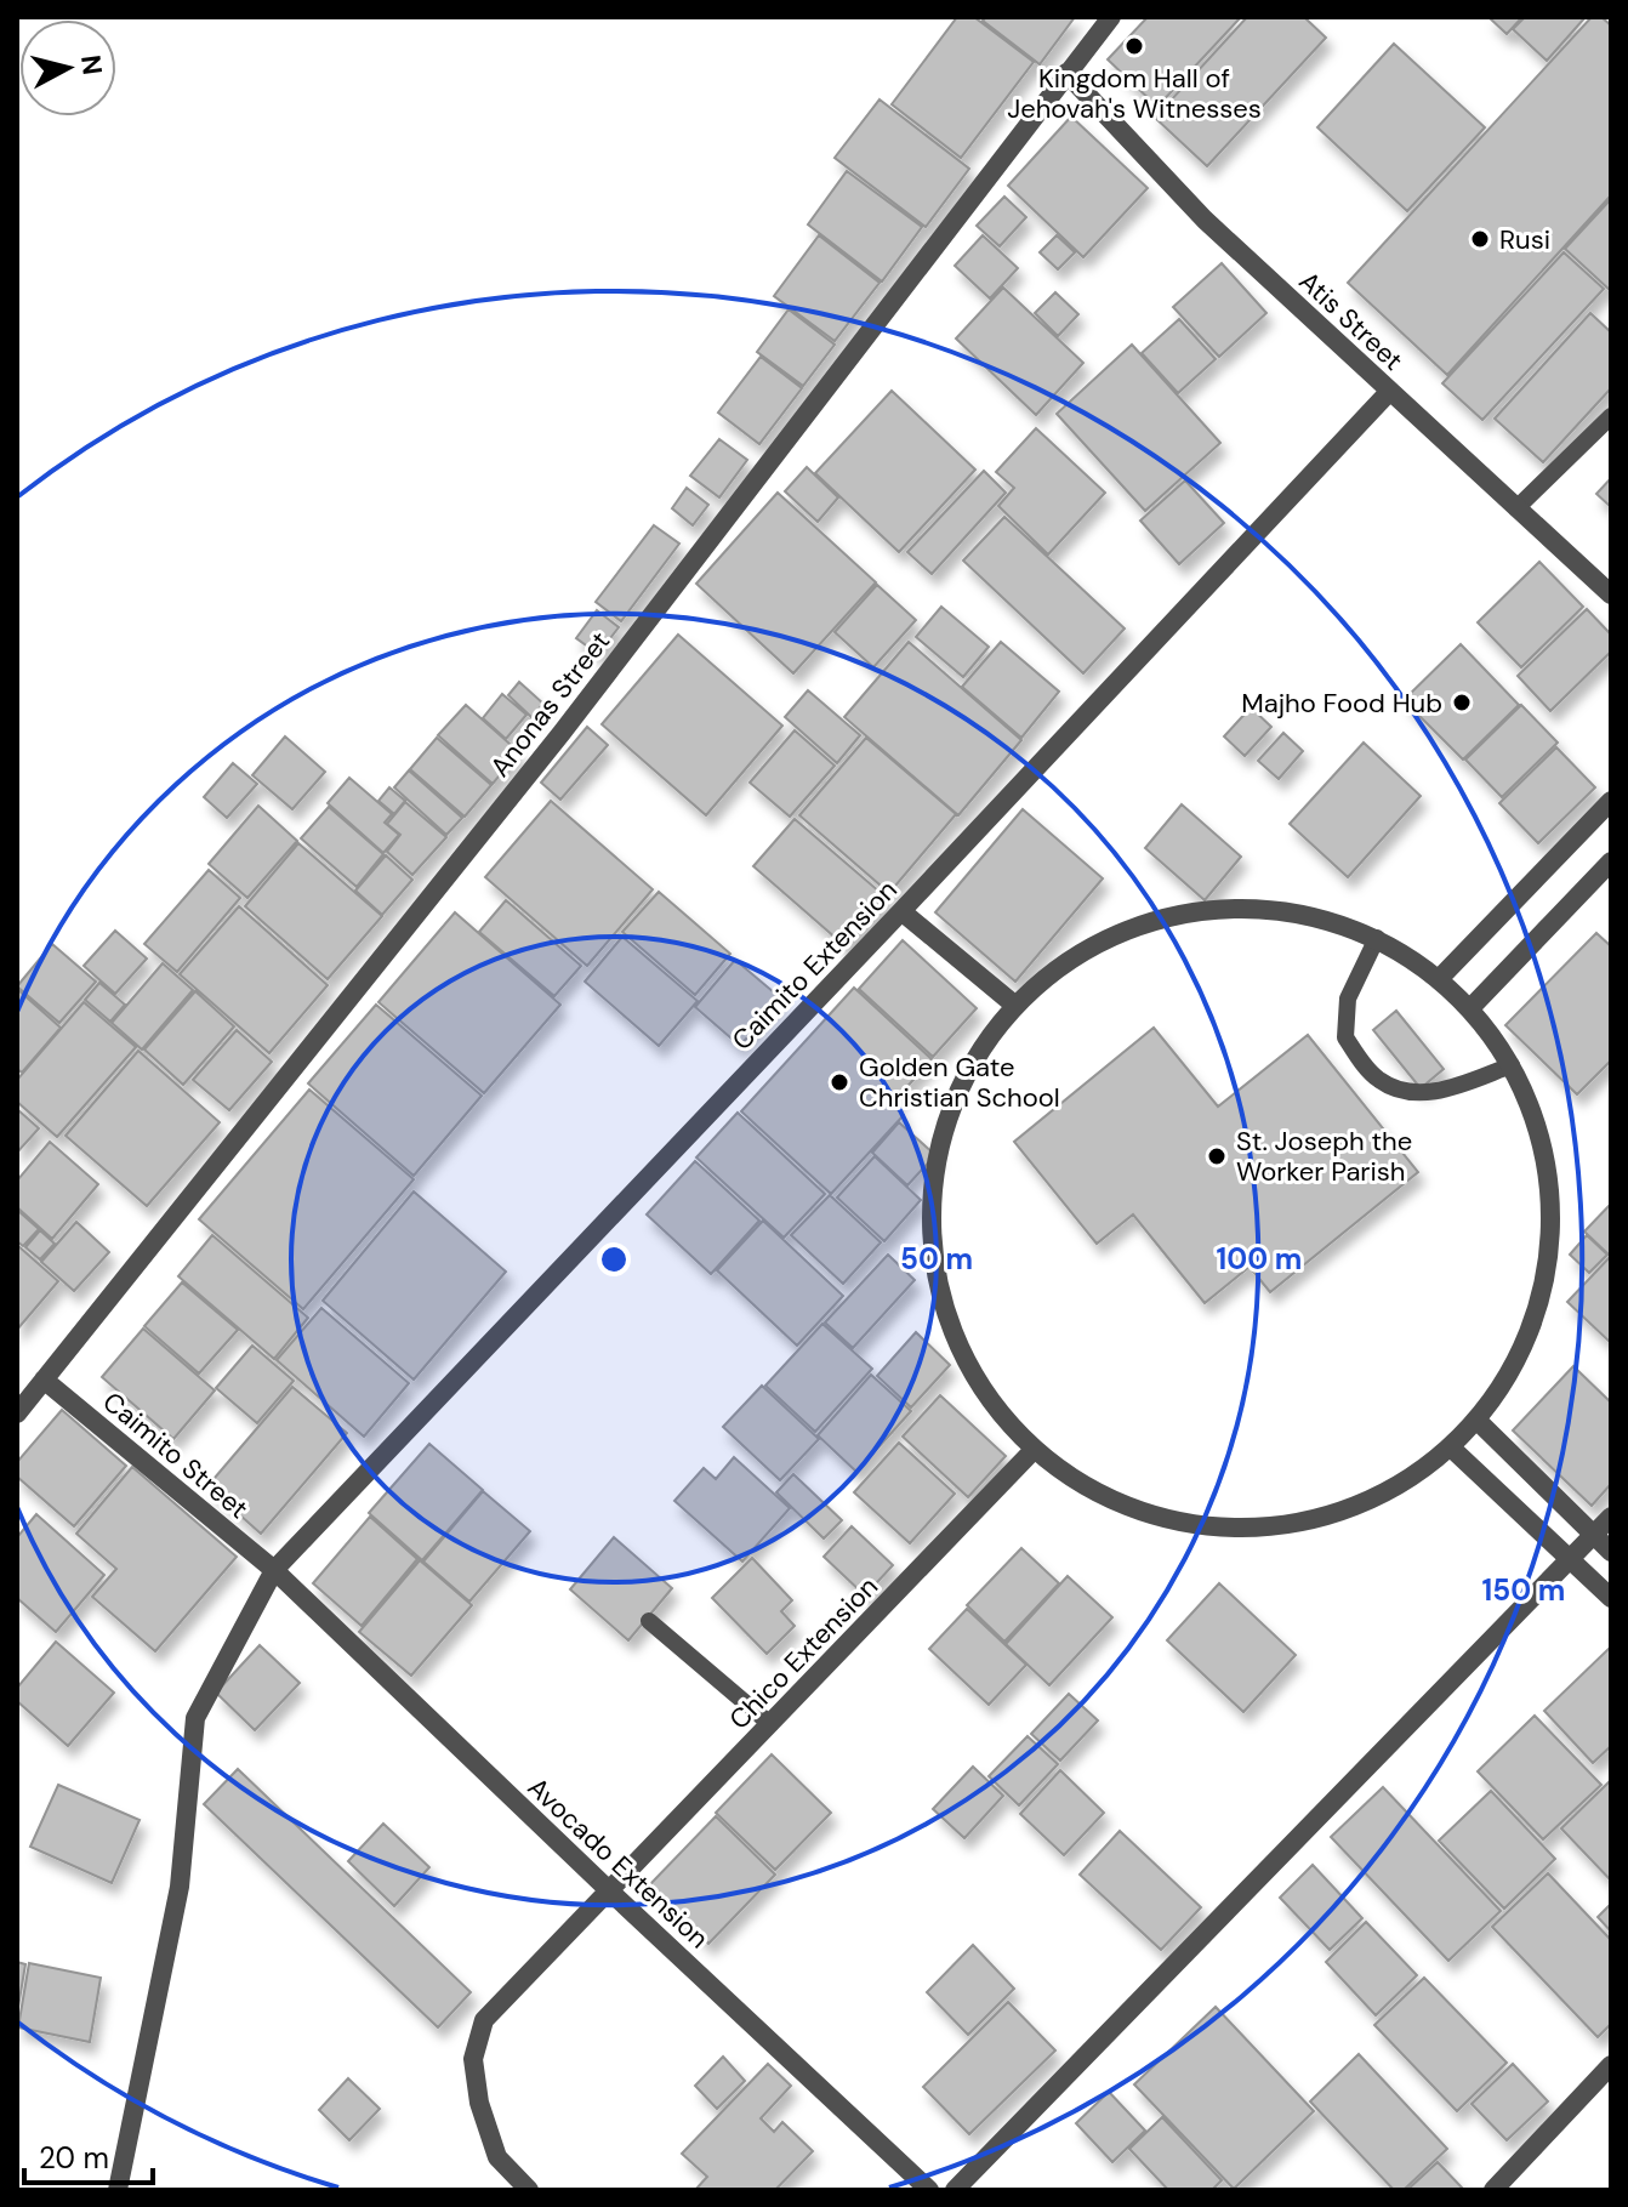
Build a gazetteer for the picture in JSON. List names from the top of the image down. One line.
{"streets":{"street":["Atis Street","Anonas Street","Caimito Extension","Caimito Street","Chico Extension","Avocado Extension"]},"crossings":[["Atis Street","Anonas Street"],["Atis Street","Caimito Extension"],["Anonas Street","Caimito Street"],["Caimito Extension","Caimito Street"],["Caimito Extension","Avocado Extension"],["Caimito Street","Avocado Extension"],["Chico Extension","Avocado Extension"]],"places":["Kingdom Hall of Jehovah's Witnesses","Rusi","Majho Food Hub","Golden Gate Christian School","St. Joseph the Worker Parish"],"scale_bar":"20 m","north":"right","rings":["50 m","100 m","150 m"]}
